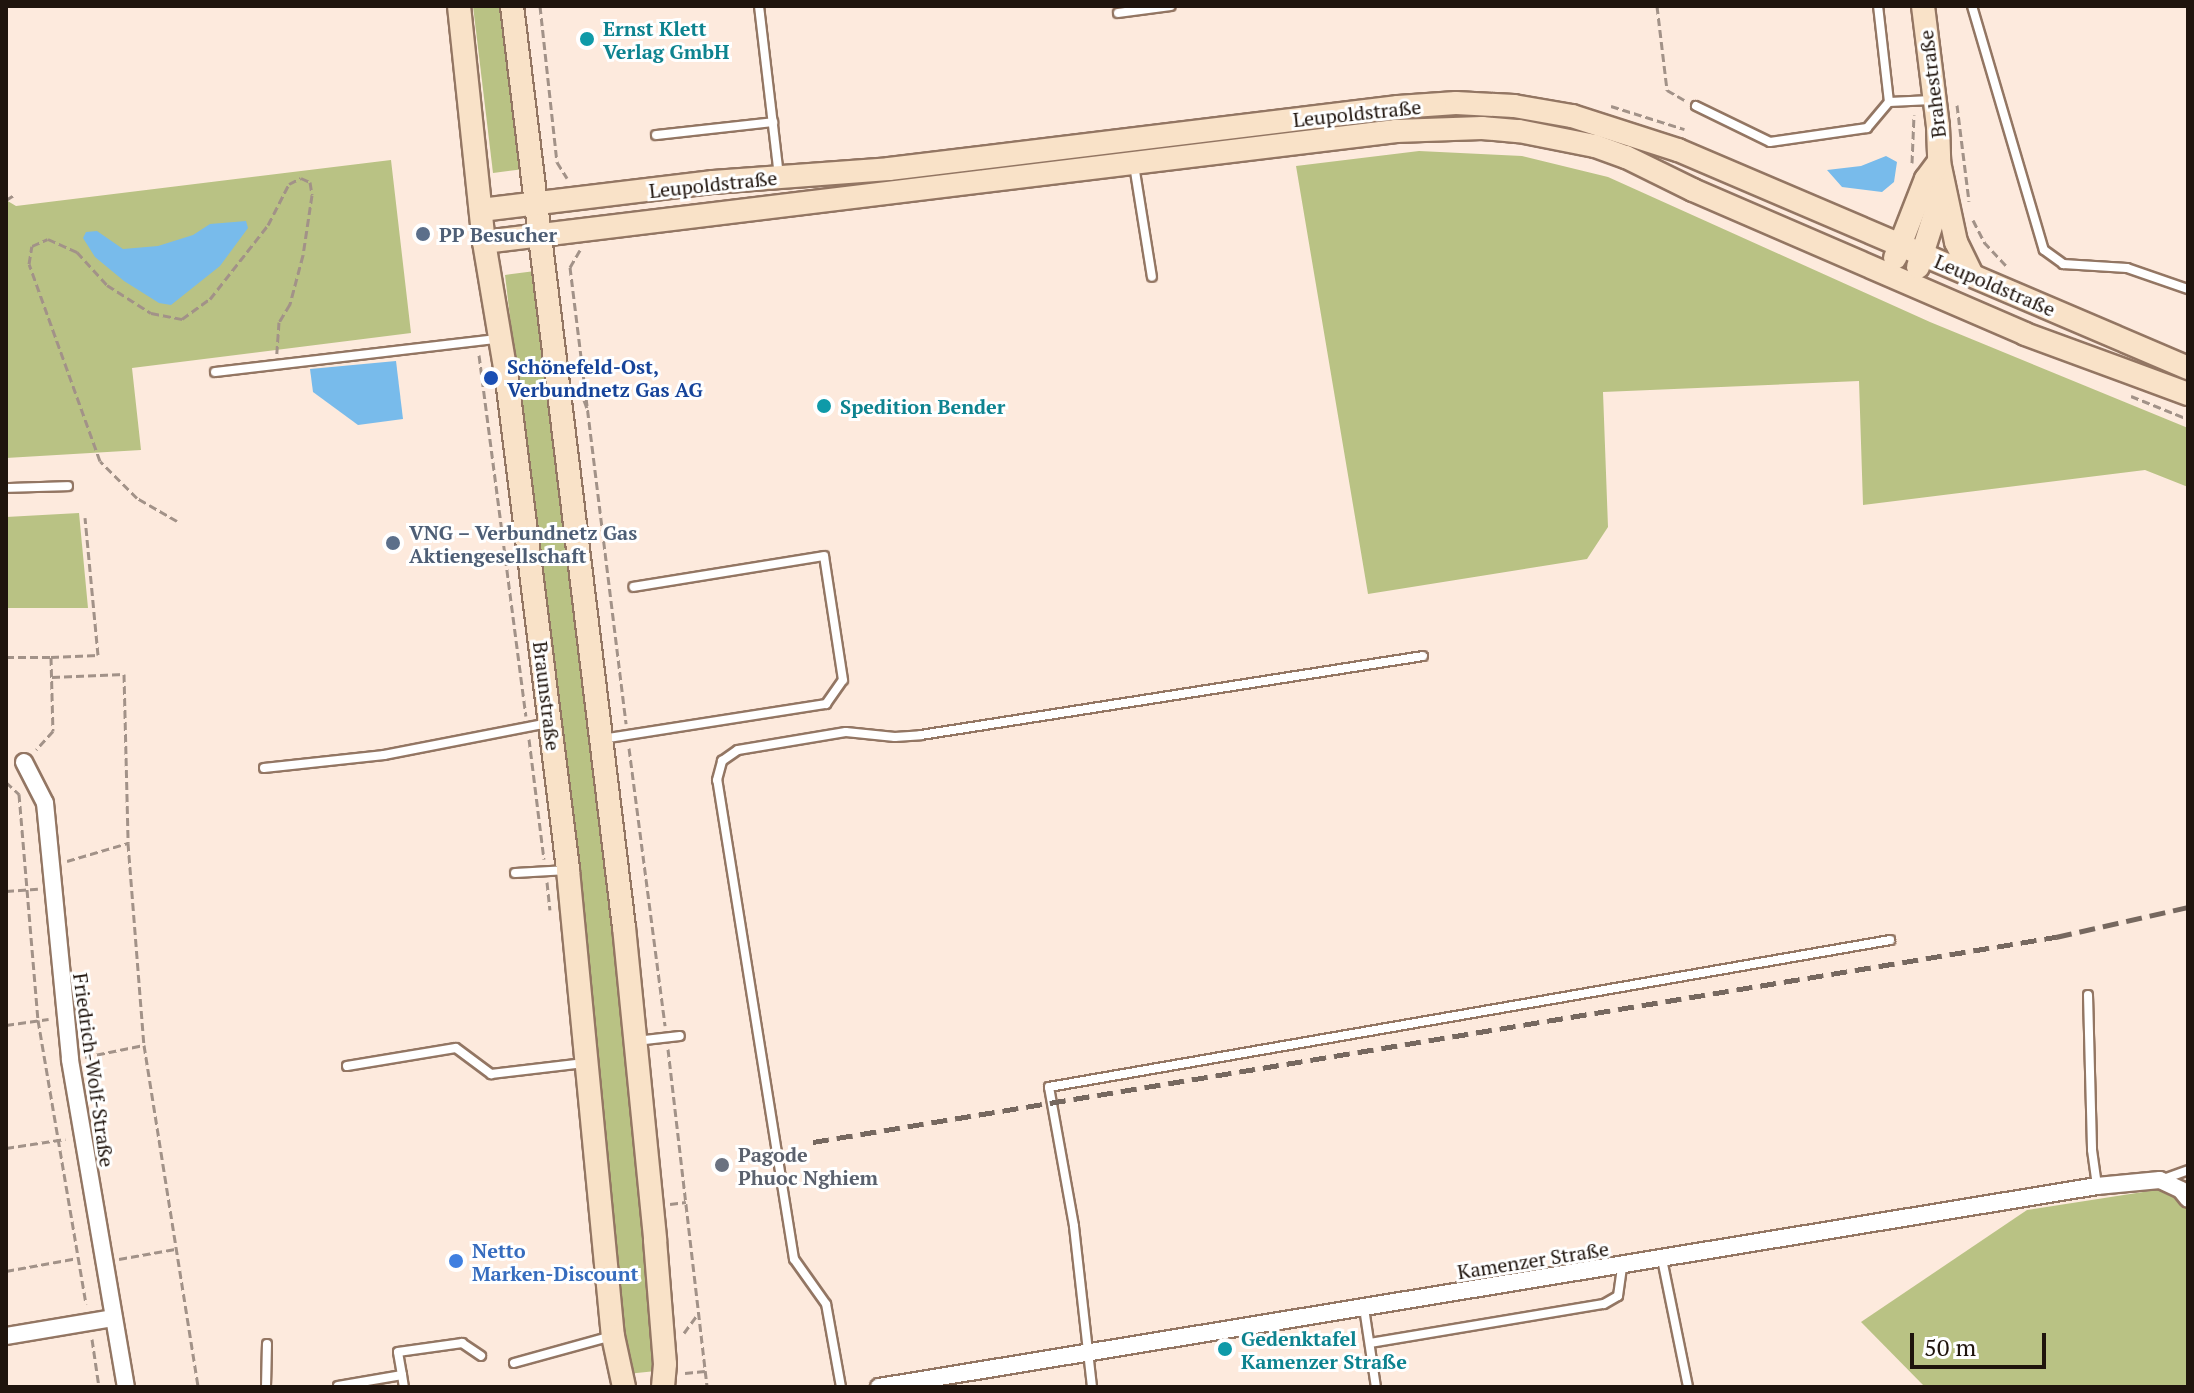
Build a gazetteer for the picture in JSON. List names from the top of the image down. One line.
{"streets":{"main road":["Brahestraße","Leupoldstraße","Braunstraße"],"street":["Friedrich-Wolf-Straße","Kamenzer Straße"]},"crossings":[["Brahestraße","Leupoldstraße"],["Leupoldstraße","Braunstraße"]],"places":["Ernst Klett Verlag GmbH","PP Besucher","Schönefeld-Ost, Verbundnetz Gas AG","Spedition Bender","VNG – Verbundnetz Gas Aktiengesellschaft","Pagode Phuoc Nghiem","Netto Marken-Discount","Gedenktafel Kamenzer Straße"],"scale_bar":"50 m"}
